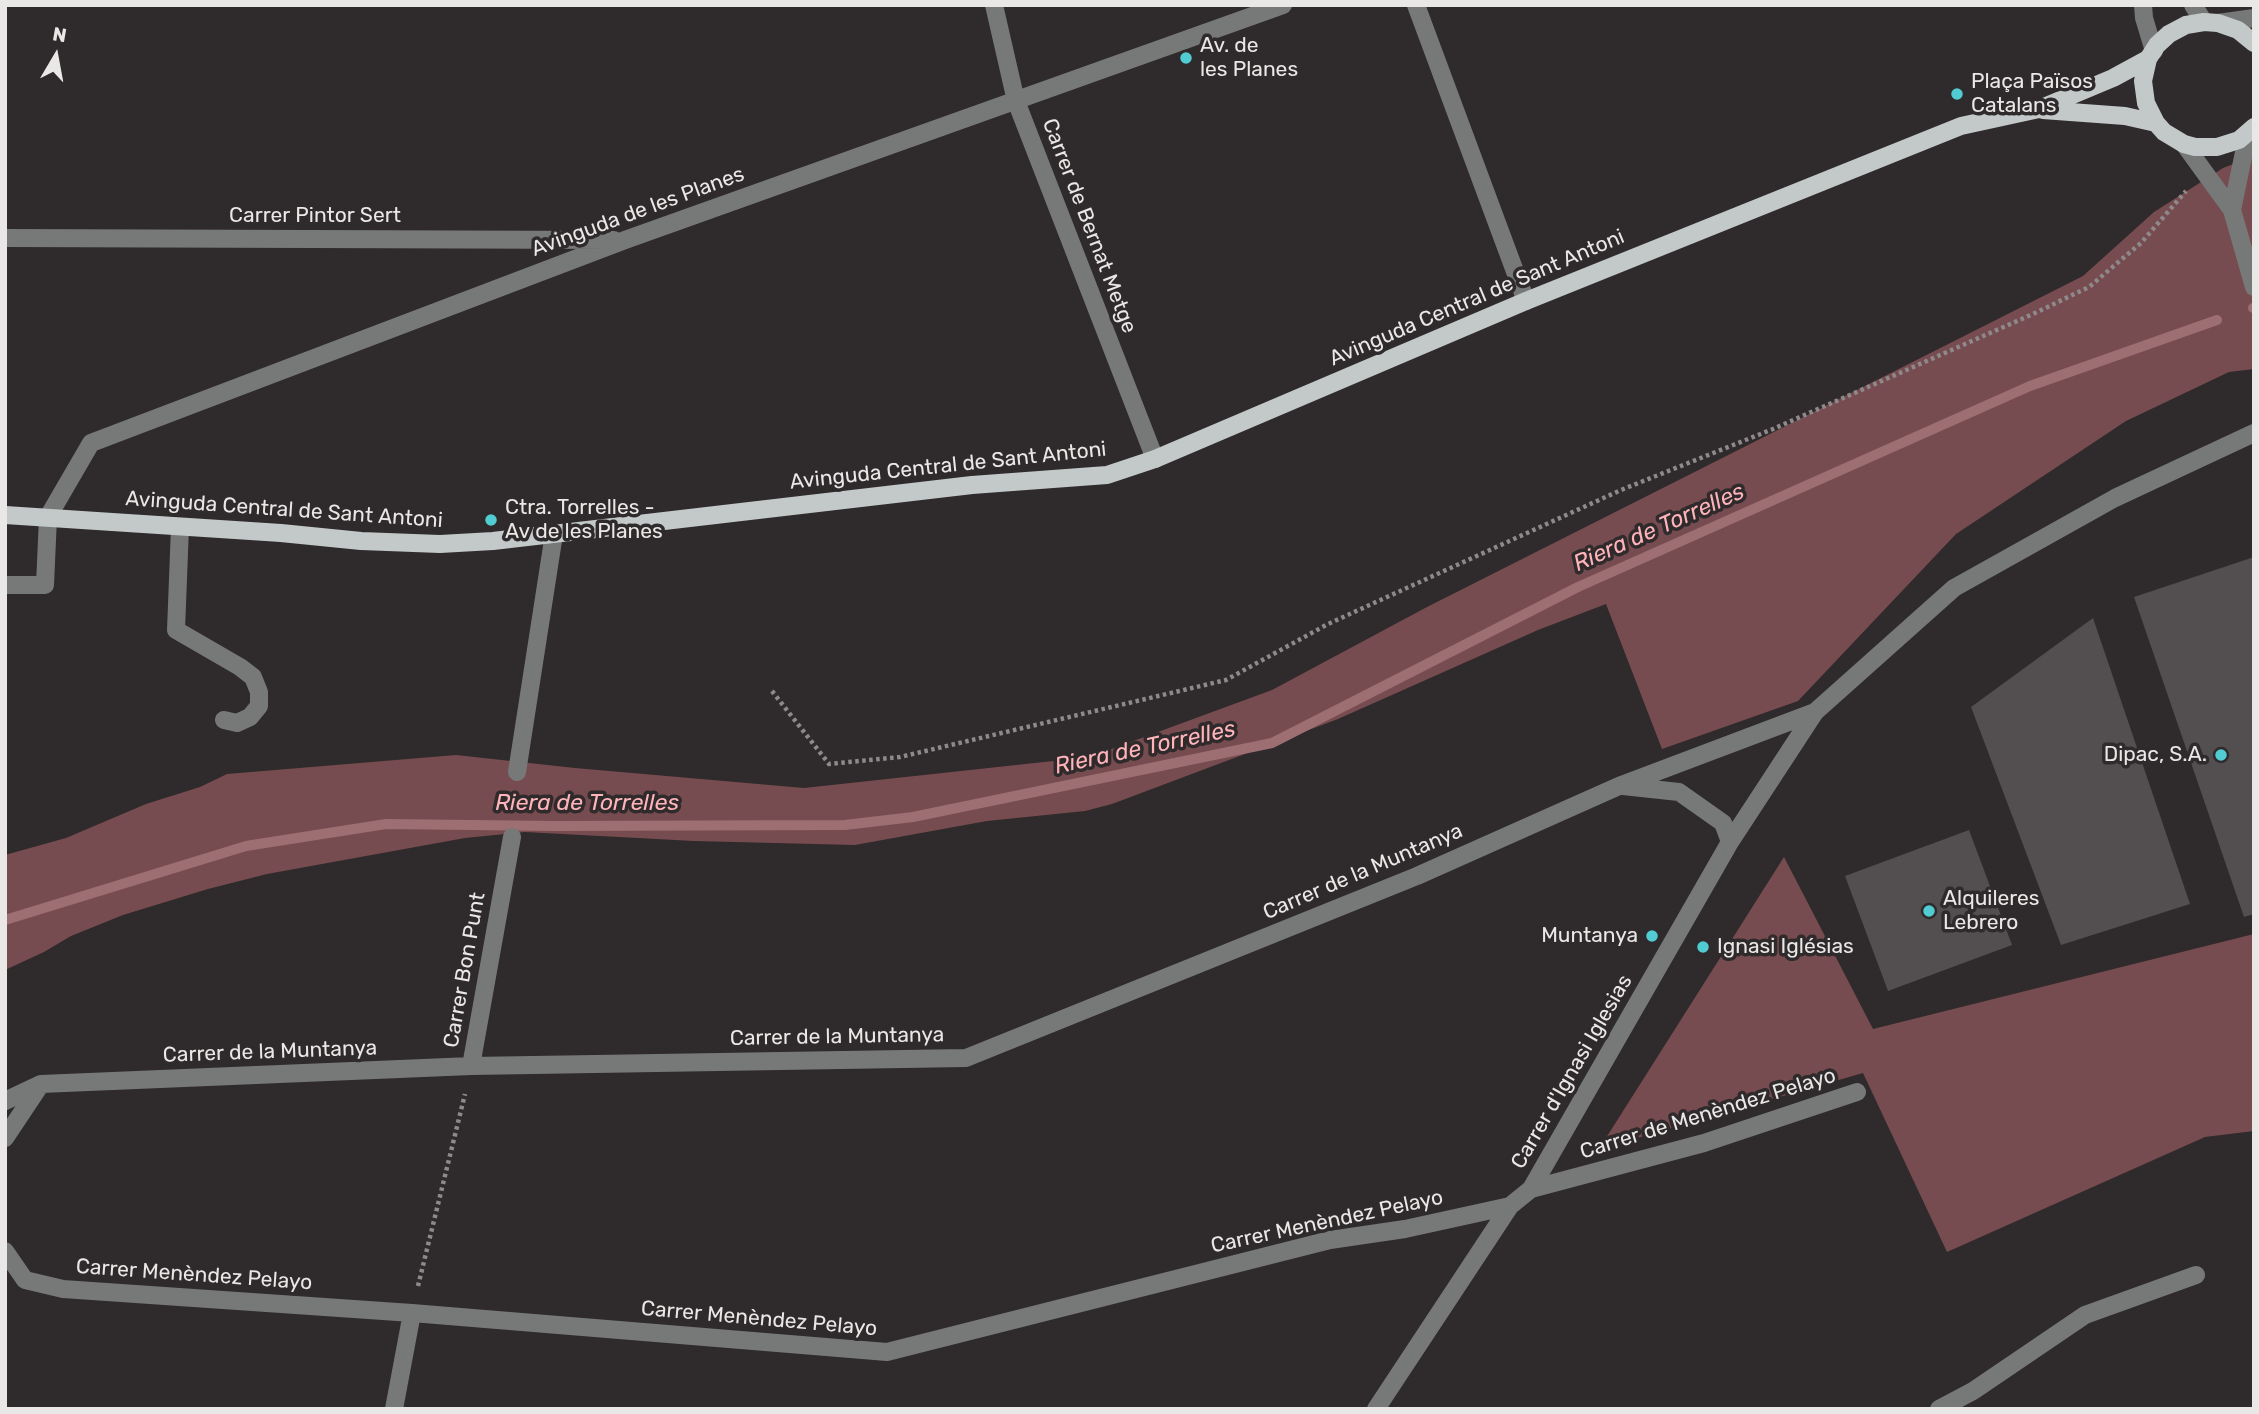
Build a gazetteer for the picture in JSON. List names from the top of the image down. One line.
{"streets":{"main road":["Avinguda Central de Sant Antoni"],"street":["Avinguda de les Planes","Carrer Pintor Sert","Carrer de Bernat Metge","Carrer de la Muntanya","Carrer Bon Punt","Carrer d'Ignasi Iglesias","Carrer de Menèndez Pelayo","Carrer Menèndez Pelayo"]},"crossings":[["Avinguda de les Planes","Carrer Pintor Sert"],["Avinguda de les Planes","Carrer de Bernat Metge"],["Avinguda de les Planes","Avinguda Central de Sant Antoni"],["Carrer de Bernat Metge","Avinguda Central de Sant Antoni"],["Carrer de la Muntanya","Carrer Bon Punt"],["Carrer de la Muntanya","Carrer d'Ignasi Iglesias"],["Carrer Bon Punt","Carrer Menèndez Pelayo"],["Carrer d'Ignasi Iglesias","Carrer de Menèndez Pelayo"],["Carrer d'Ignasi Iglesias","Carrer Menèndez Pelayo"]],"water":["Riera de Torrelles"],"places":["Av. de les Planes","Plaça Països Catalans","Ctra. Torrelles - Av de les Planes","Dipac, S.A.","Alquileres Lebrero","Muntanya","Ignasi Iglésias"],"north":"top"}
